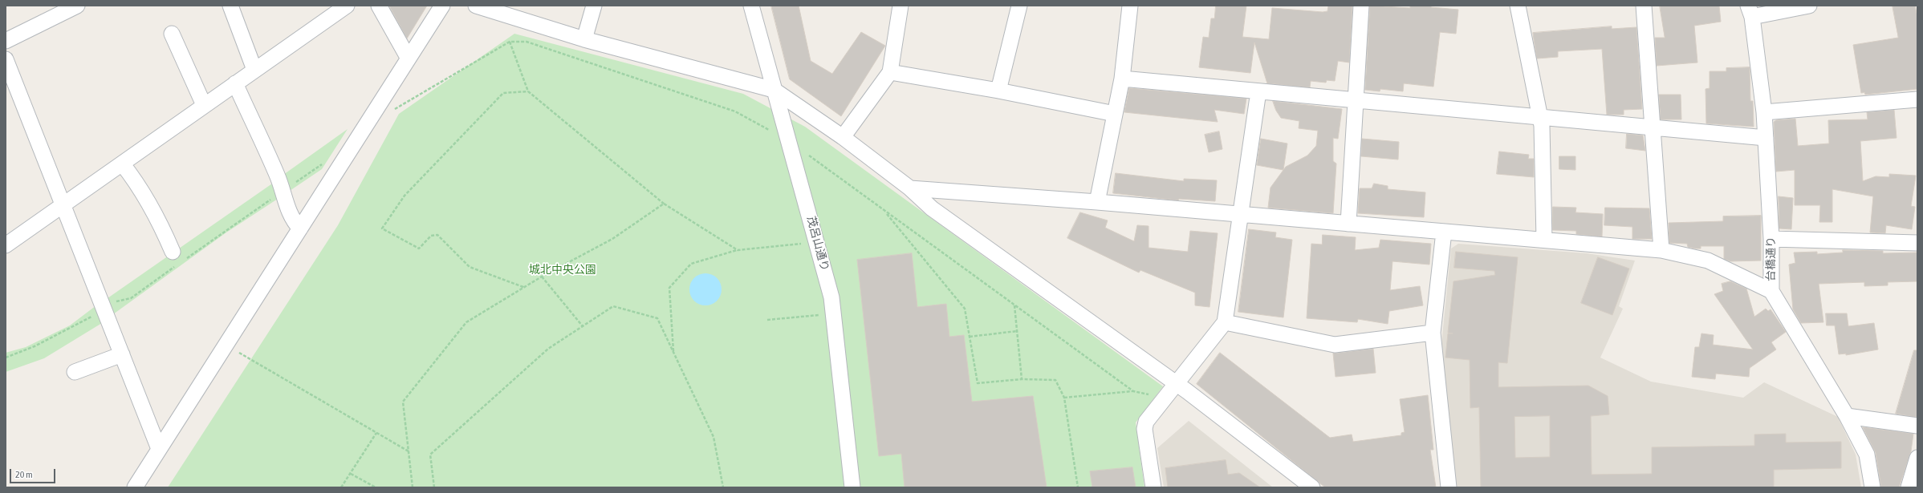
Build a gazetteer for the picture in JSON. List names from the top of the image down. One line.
{"streets":{"street":["茂呂山通り","台橋通り"]},"parks":["城北中央公園"],"scale_bar":"20 m"}
